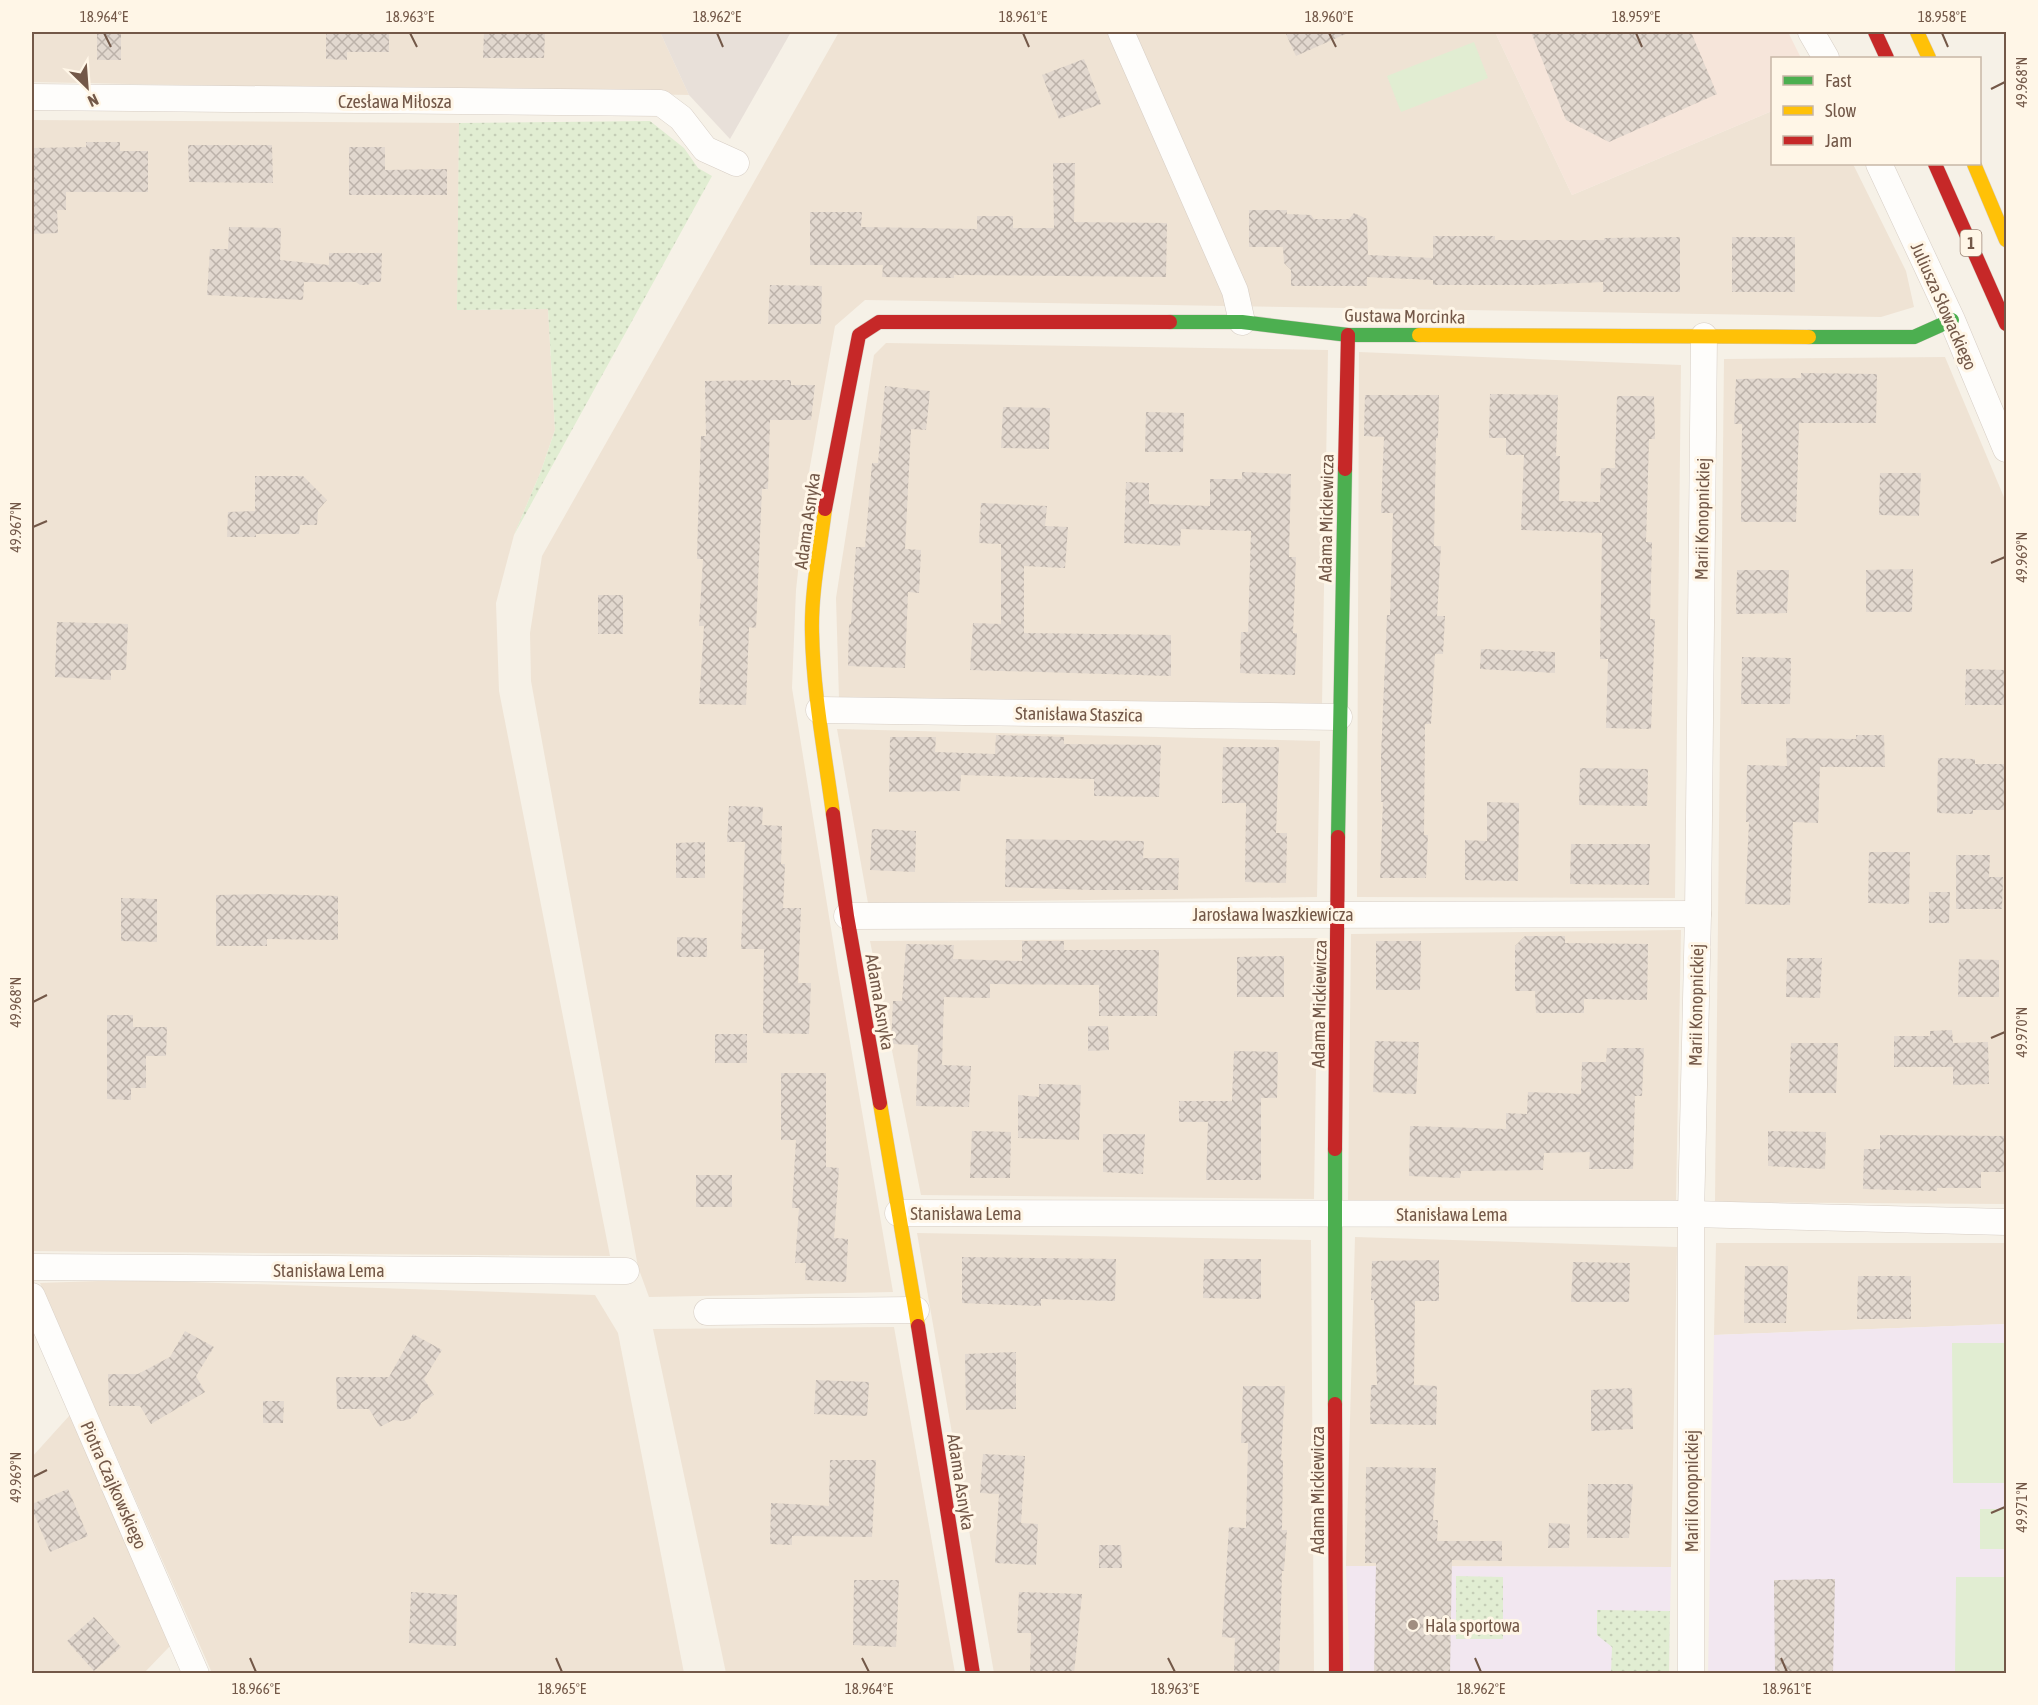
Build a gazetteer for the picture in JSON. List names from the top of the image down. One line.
{"streets":{"street":["Czesława Miłosza","1","Juliusza Słowackiego","Gustawa Morcinka","Adama Mickiewicza","Marii Konopnickiej","Adama Asnyka","Stanisława Staszica","Jarosława Iwaszkiewicza","Stanisława Lema","Piotra Czajkowskiego"]},"crossings":[["Juliusza Słowackiego","Gustawa Morcinka"],["Gustawa Morcinka","Adama Mickiewicza"],["Gustawa Morcinka","Marii Konopnickiej"],["Gustawa Morcinka","Adama Asnyka"],["Adama Mickiewicza","Stanisława Staszica"],["Adama Mickiewicza","Jarosława Iwaszkiewicza"],["Adama Mickiewicza","Stanisława Lema"],["Marii Konopnickiej","Jarosława Iwaszkiewicza"],["Marii Konopnickiej","Stanisława Lema"],["Adama Asnyka","Stanisława Staszica"],["Adama Asnyka","Jarosława Iwaszkiewicza"],["Adama Asnyka","Stanisława Lema"]],"places":["Hala sportowa"],"legend":["Fast","Slow","Jam"],"north":"bottom right","coordinates":["18.964°E","18.963°E","18.962°E","18.961°E","18.960°E","18.959°E","18.958°E","49.968°N","49.967°N","49.969°N","49.970°N","49.971°N","18.966°E","18.965°E"]}
